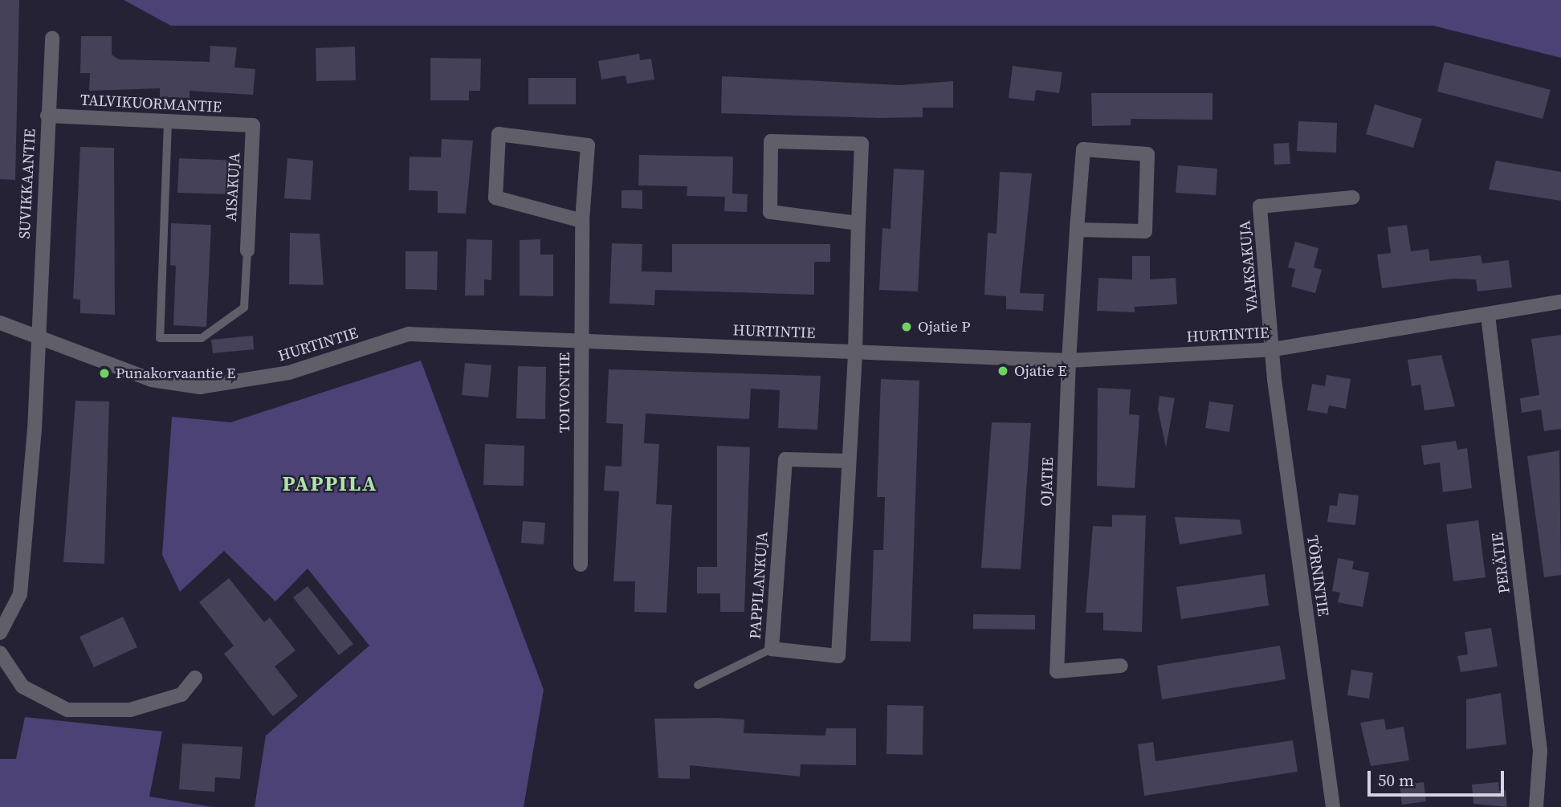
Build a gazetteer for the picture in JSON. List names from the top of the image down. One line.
{"streets":{"street":["TALVIKUORMANTIE","SUVIKKAANTIE","AISAKUJA","VAAKSAKUJA","HURTINTIE","TOIVONTIE","OJATIE","PERÄTIE","TÖRNINTIE","PAPPILANKUJA"]},"crossings":[["TALVIKUORMANTIE","SUVIKKAANTIE"],["TALVIKUORMANTIE","AISAKUJA"],["SUVIKKAANTIE","HURTINTIE"],["VAAKSAKUJA","HURTINTIE"],["VAAKSAKUJA","TÖRNINTIE"],["HURTINTIE","TOIVONTIE"],["HURTINTIE","OJATIE"],["HURTINTIE","PERÄTIE"],["HURTINTIE","TÖRNINTIE"],["HURTINTIE","PAPPILANKUJA"]],"districts":["PAPPILA"],"places":["Ojatie P","Ojatie E","Punakorvaantie E"],"scale_bar":"50 m"}
